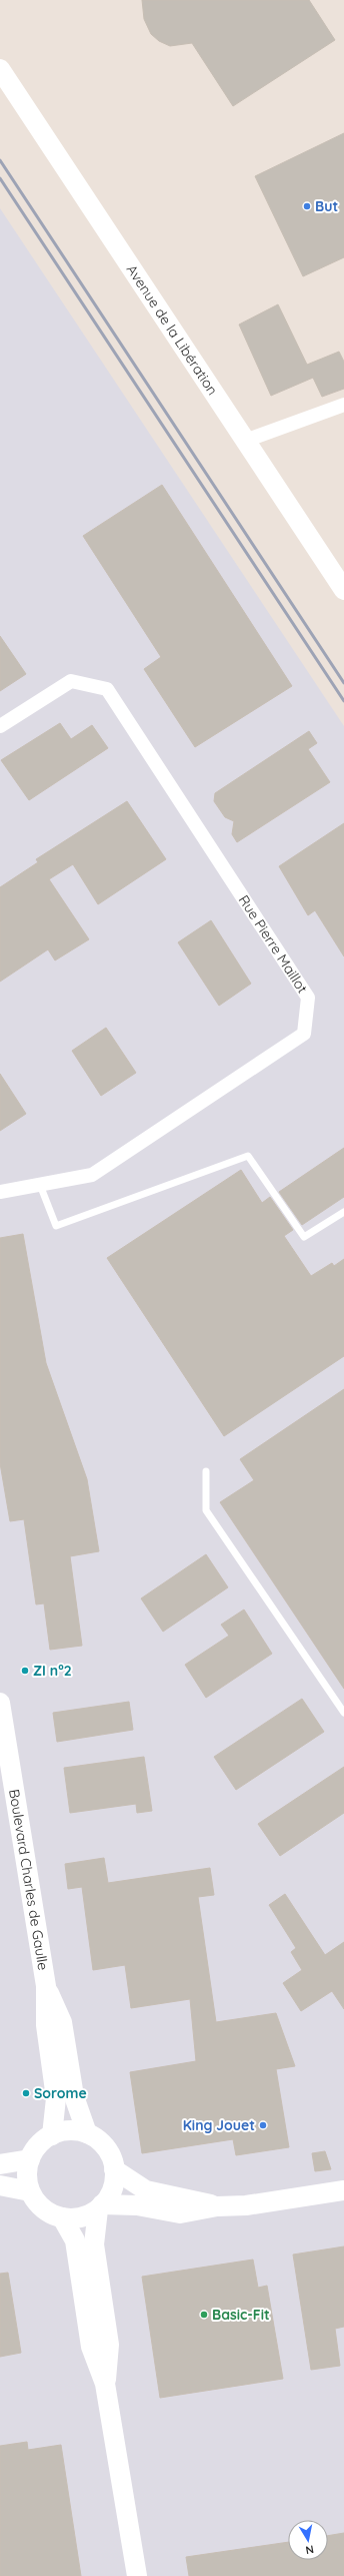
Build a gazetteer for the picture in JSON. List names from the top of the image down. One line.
{"streets":{"street":["Avenue de la Libération","Rue Pierre Maillot","Boulevard Charles de Gaulle"]},"places":["But","ZI n°2","Sorome","King Jouet","Basic-Fit"],"north":"bottom"}
